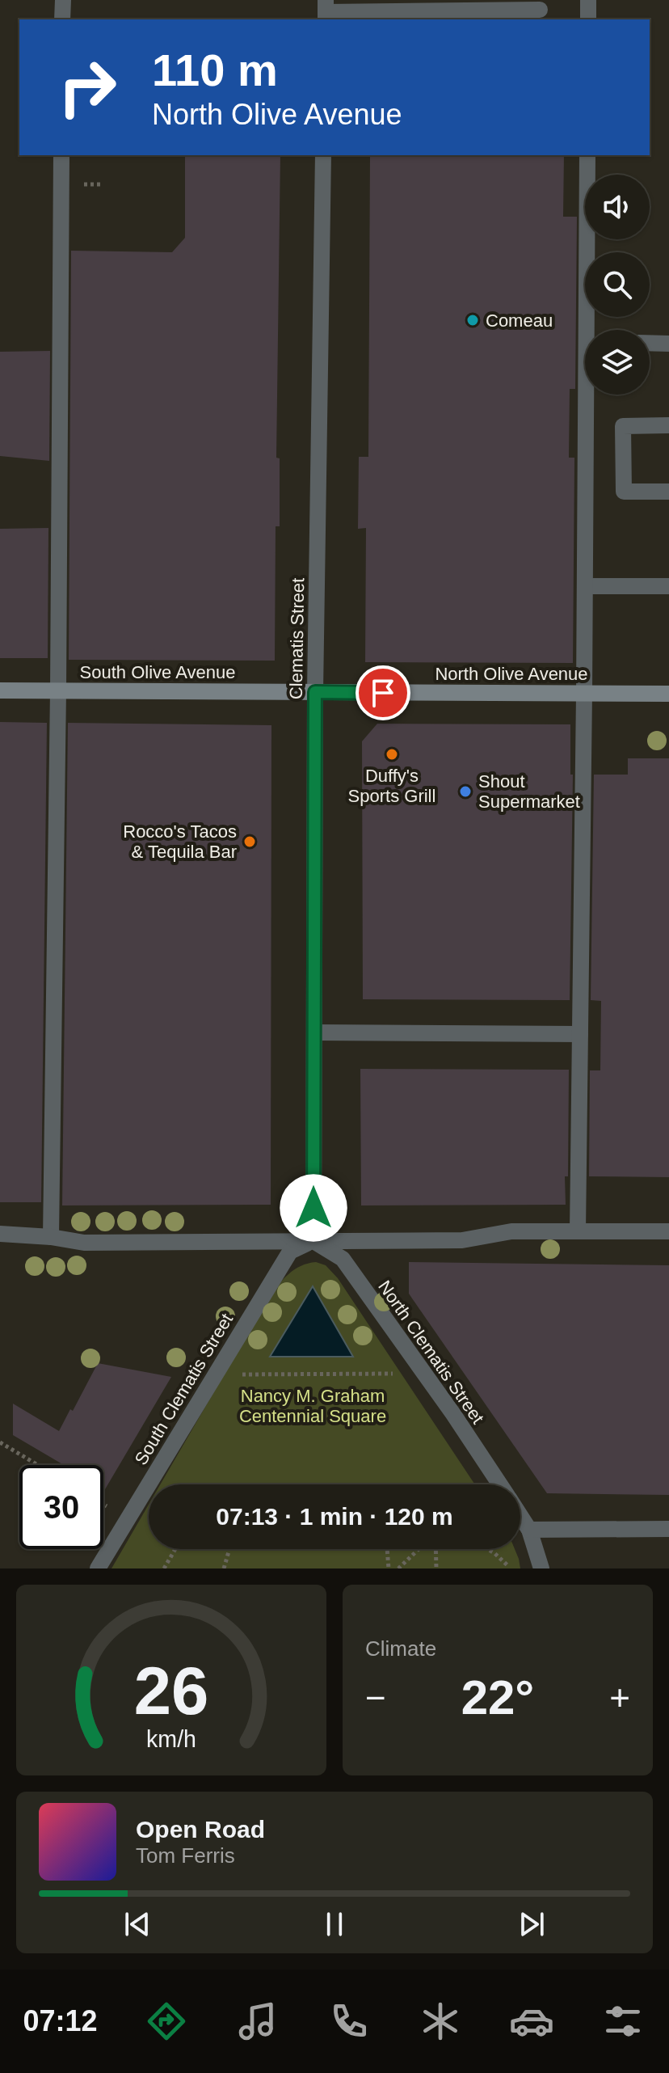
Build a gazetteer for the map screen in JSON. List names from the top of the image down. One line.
{"streets":{"street":["Clematis Street","South Olive Avenue","North Olive Avenue","North Clematis Street","South Clematis Street"]},"crossings":[["Clematis Street","South Olive Avenue"],["Clematis Street","North Olive Avenue"],["Clematis Street","North Clematis Street"],["Clematis Street","South Clematis Street"],["South Olive Avenue","North Olive Avenue"],["North Clematis Street","South Clematis Street"]],"parks":["Nancy M. Graham Centennial Square"],"places":["Comeau","Duffy's Sports Grill","Shout Supermarket","Rocco's Tacos & Tequila Bar"],"page":{"turn":["110 m","North Olive Avenue"],"limit":"30","trip":"07:13 · 1 min · 120 m","tile":"Climate","heat":["−","22°","+"],"song":["Open Road","Tom Ferris"],"tabs":"07:12","gauge":["26","km/h"]}}
